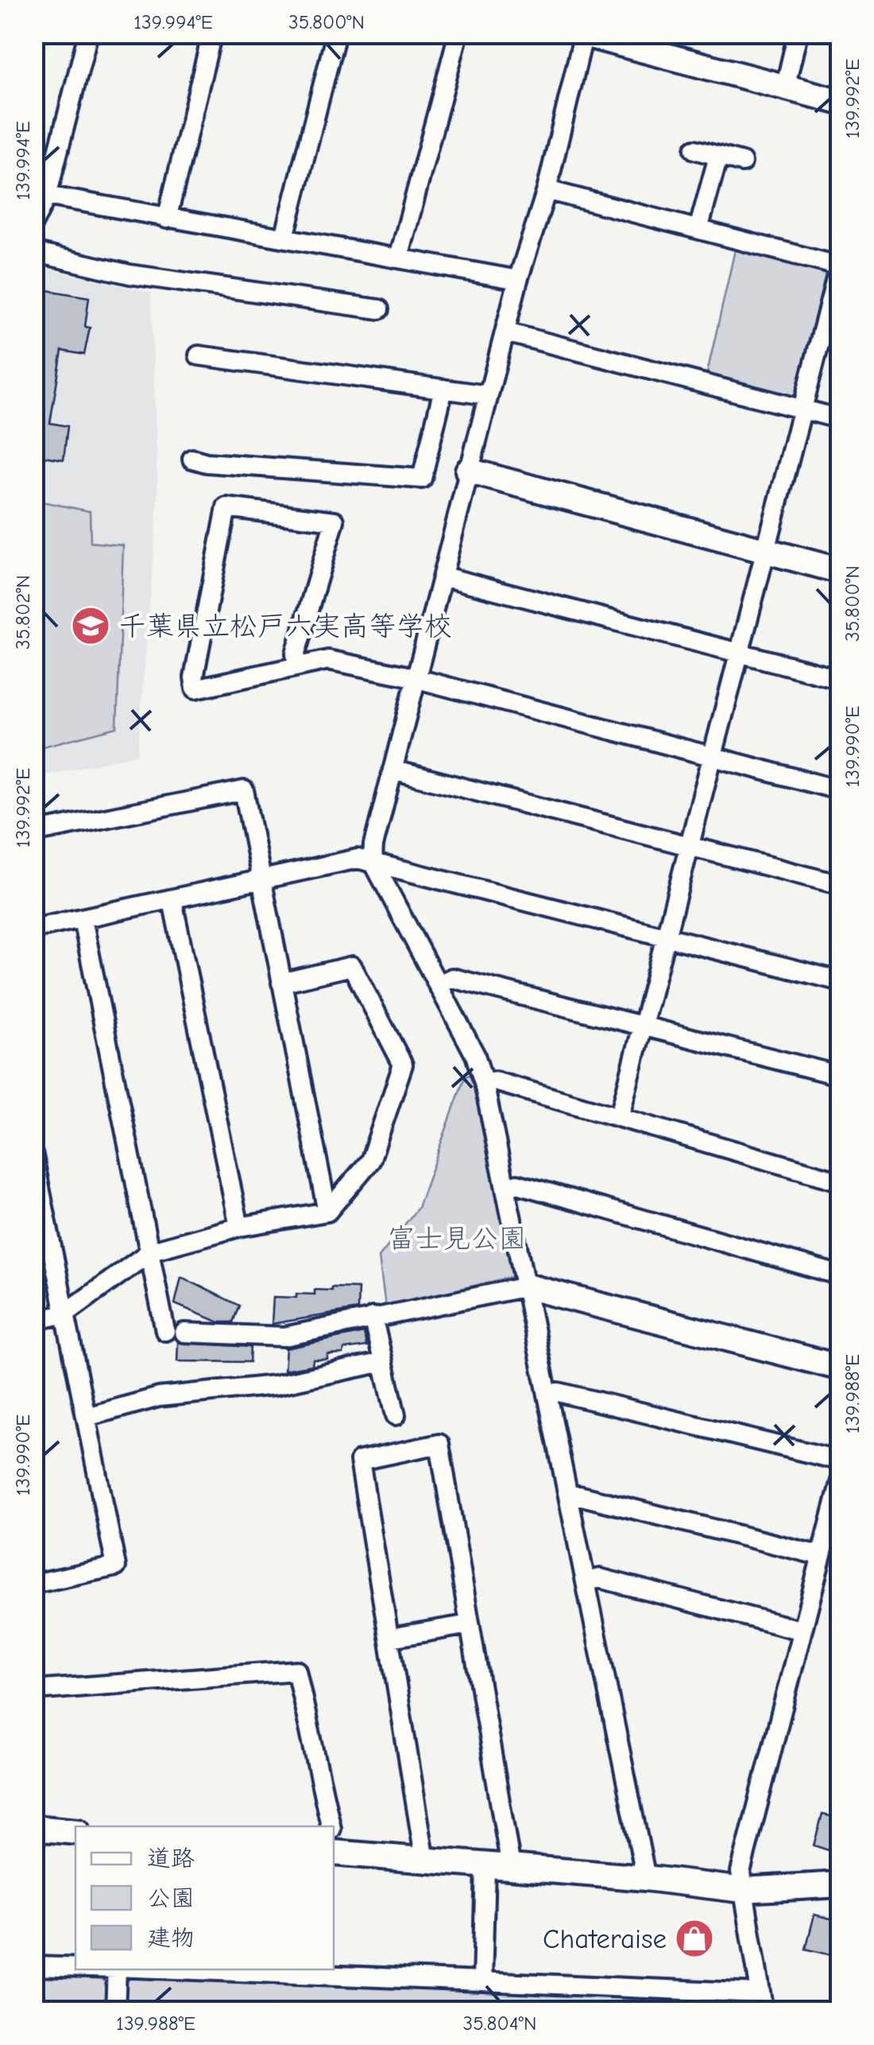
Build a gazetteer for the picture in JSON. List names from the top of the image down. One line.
{"parks":["富士見公園"],"places":{"school or university":["千葉県立松戸六実高等学校"],"shop":["Chateraise"]},"legend":["道路","公園","建物"],"coordinates":["139.994°E","35.800°N","139.992°E","35.802°N","139.990°E","139.988°E","35.804°N"]}
